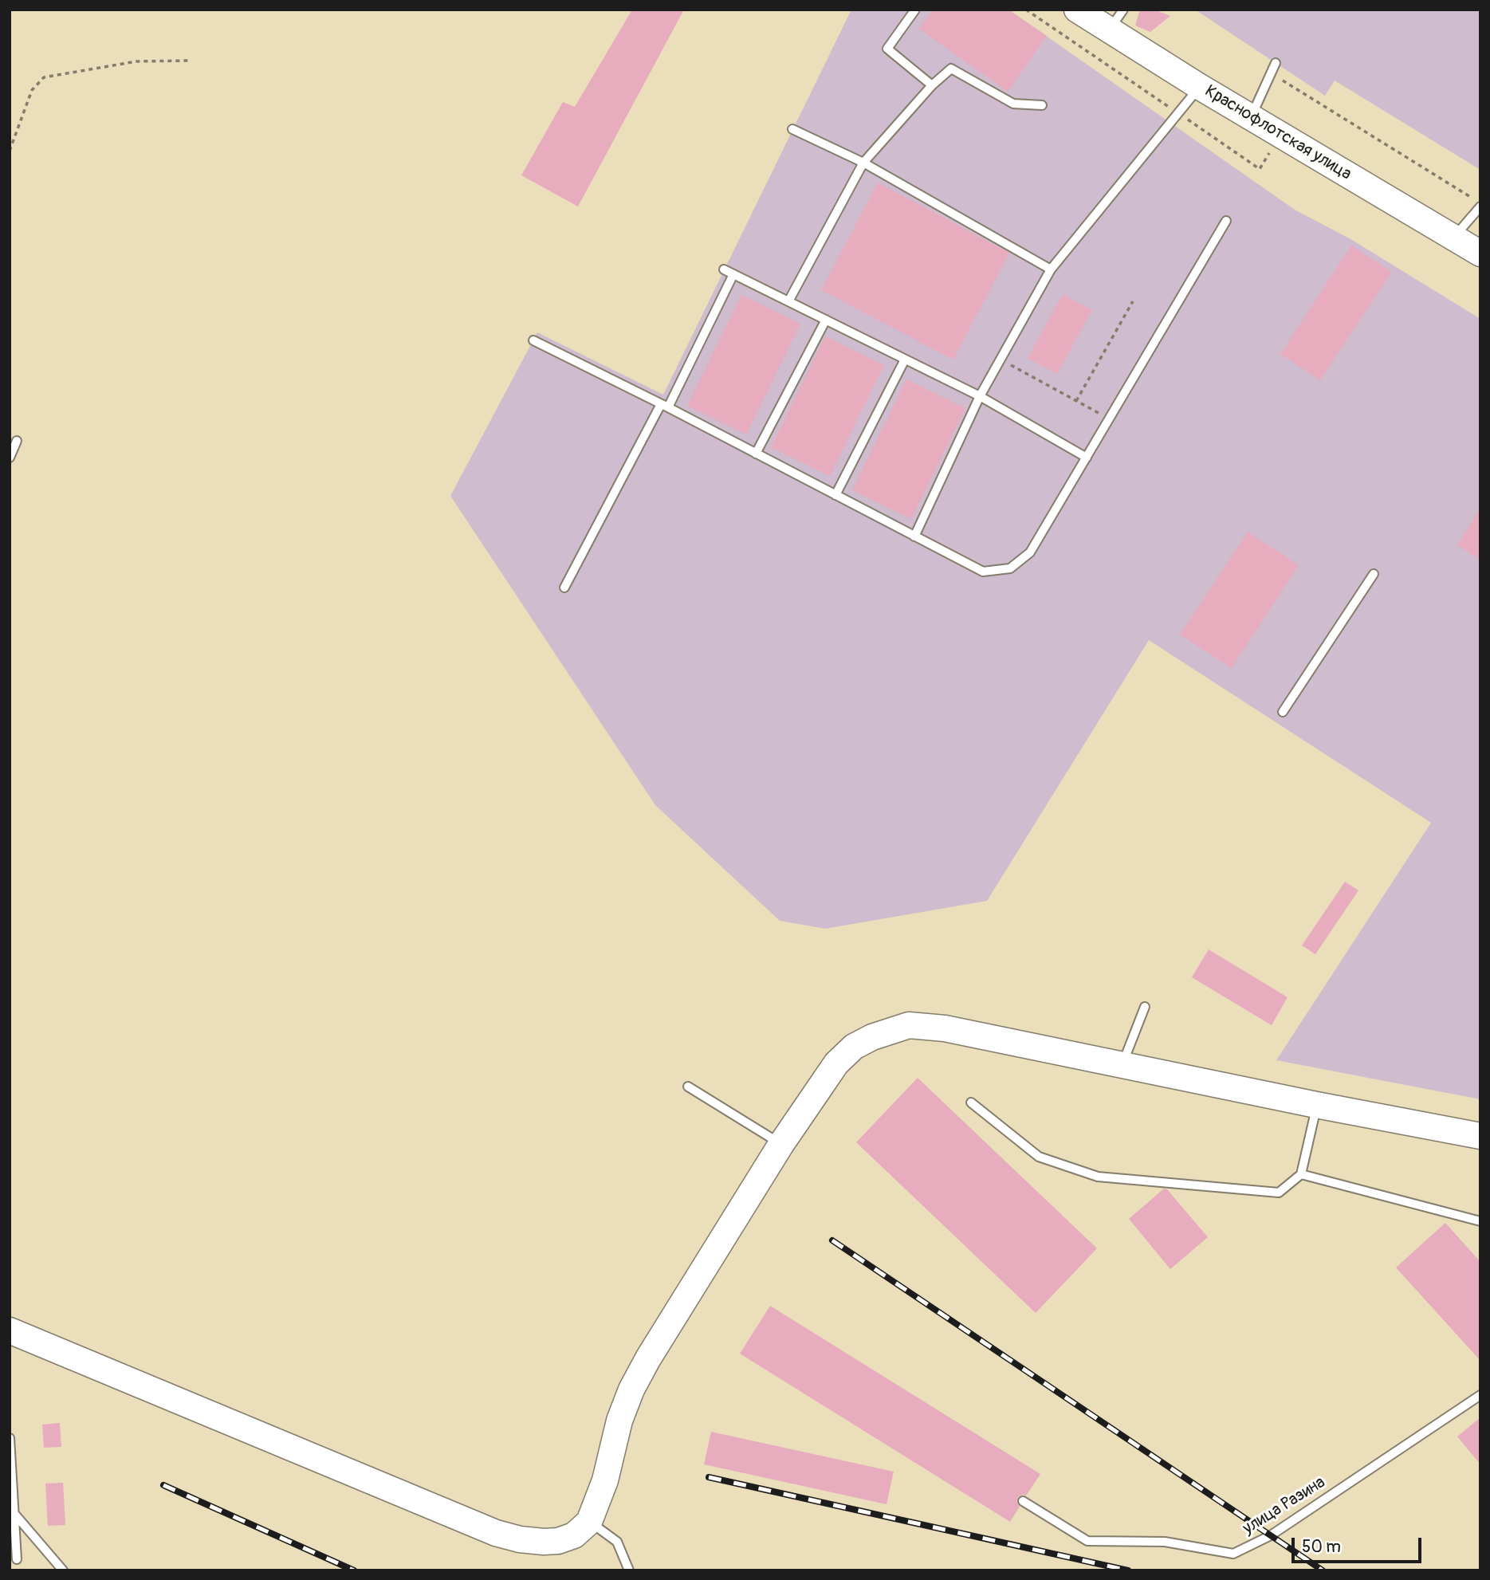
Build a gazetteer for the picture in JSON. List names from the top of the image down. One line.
{"streets":{"street":["Краснофлотская улица"],"lane":["улица Разина"]},"scale_bar":"50 m"}
